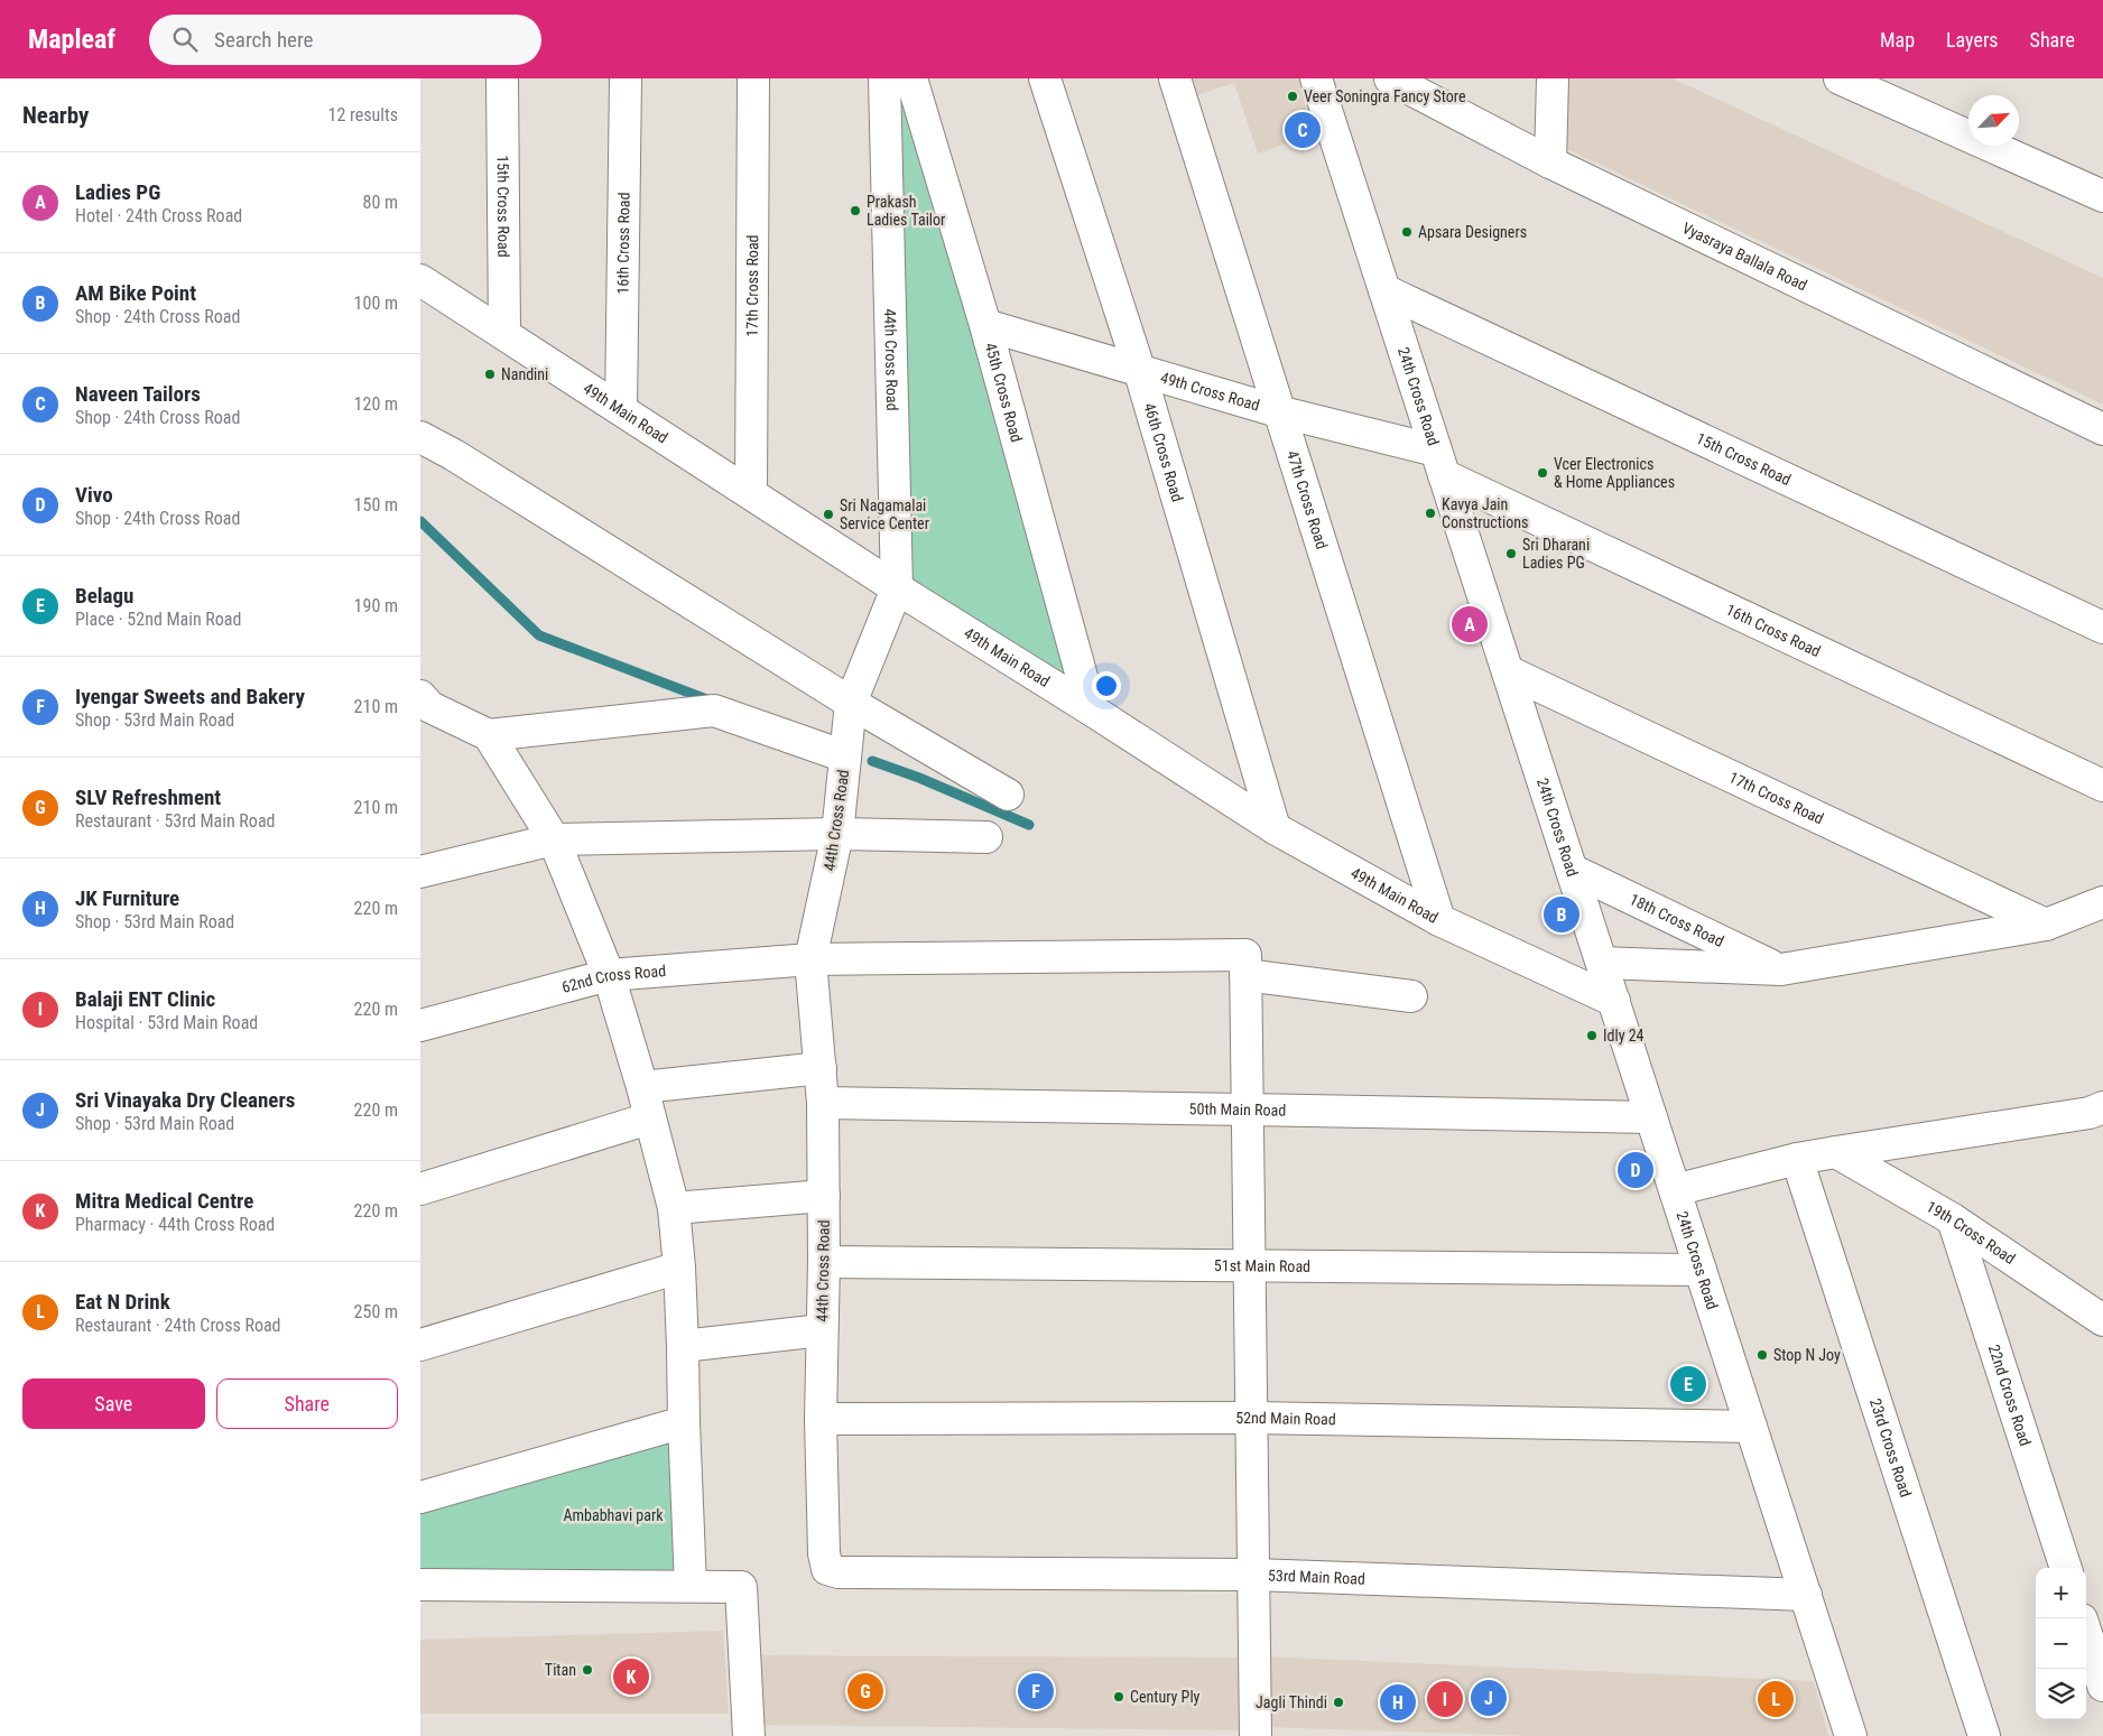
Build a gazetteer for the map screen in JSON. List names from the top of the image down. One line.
{"streets":{"street":["15th Cross Road","16th Cross Road","Vyasraya Ballala Road","17th Cross Road","44th Cross Road","49th Cross Road","45th Cross Road","24th Cross Road","49th Main Road","46th Cross Road","47th Cross Road","18th Cross Road","62nd Cross Road","50th Main Road","19th Cross Road","51st Main Road","22nd Cross Road","52nd Main Road","23rd Cross Road","53rd Main Road"]},"crossings":[["15th Cross Road","24th Cross Road"],["15th Cross Road","49th Main Road"],["16th Cross Road","49th Cross Road"],["16th Cross Road","24th Cross Road"],["16th Cross Road","49th Main Road"],["17th Cross Road","24th Cross Road"],["17th Cross Road","49th Main Road"],["44th Cross Road","49th Main Road"],["44th Cross Road","62nd Cross Road"],["44th Cross Road","50th Main Road"],["44th Cross Road","51st Main Road"],["44th Cross Road","52nd Main Road"],["44th Cross Road","53rd Main Road"],["49th Cross Road","45th Cross Road"],["49th Cross Road","24th Cross Road"],["49th Cross Road","46th Cross Road"],["49th Cross Road","47th Cross Road"],["45th Cross Road","49th Main Road"],["24th Cross Road","49th Main Road"],["24th Cross Road","18th Cross Road"],["24th Cross Road","50th Main Road"],["24th Cross Road","51st Main Road"],["24th Cross Road","52nd Main Road"],["24th Cross Road","53rd Main Road"],["49th Main Road","46th Cross Road"],["49th Main Road","47th Cross Road"],["19th Cross Road","22nd Cross Road"]],"parks":["Ambabhavi park"],"places":["Veer Soningra Fancy Store","Prakash Ladies Tailor","Apsara Designers","Nandini","Vcer Electronics & Home Appliances","Kavya Jain Constructions","Sri Nagamalai Service Center","Sri Dharani Ladies PG","Idly 24","Stop N Joy","Titan","Century Ply","Jagli Thindi"],"north":"top right","page":{"header":"Mapleaf","search":"Search here","nav":["Map","Layers","Share"],"heading":["Nearby","12 results"],"pins":["C","A","B","D","E","K","F","G","J","I","L","H"],"list":[{"mark":"A","name":"Ladies PG","note":"Hotel · 24th Cross Road","value":"80 m"},{"mark":"B","name":"AM Bike Point","note":"Shop · 24th Cross Road","value":"100 m"},{"mark":"C","name":"Naveen Tailors","note":"Shop · 24th Cross Road","value":"120 m"},{"mark":"D","name":"Vivo","note":"Shop · 24th Cross Road","value":"150 m"},{"mark":"E","name":"Belagu","note":"Place · 52nd Main Road","value":"190 m"},{"mark":"F","name":"Iyengar Sweets and Bakery","note":"Shop · 53rd Main Road","value":"210 m"},{"mark":"G","name":"SLV Refreshment","note":"Restaurant · 53rd Main Road","value":"210 m"},{"mark":"H","name":"JK Furniture","note":"Shop · 53rd Main Road","value":"220 m"},{"mark":"I","name":"Balaji ENT Clinic","note":"Hospital · 53rd Main Road","value":"220 m"},{"mark":"J","name":"Sri Vinayaka Dry Cleaners","note":"Shop · 53rd Main Road","value":"220 m"},{"mark":"K","name":"Mitra Medical Centre","note":"Pharmacy · 44th Cross Road","value":"220 m"},{"mark":"L","name":"Eat N Drink","note":"Restaurant · 24th Cross Road","value":"250 m"}],"buttons":["Save","Share"],"map_buttons":["+","−"]}}
